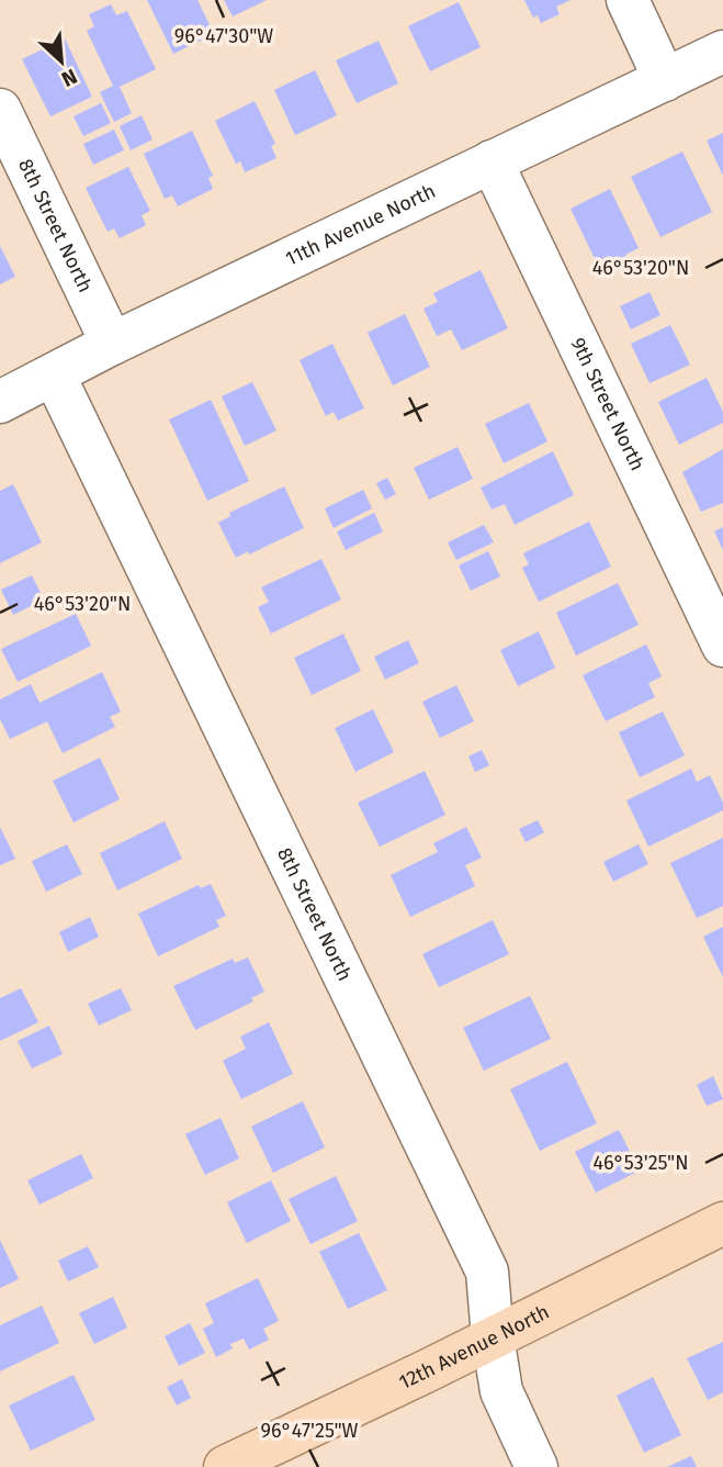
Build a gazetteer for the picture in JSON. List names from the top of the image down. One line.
{"streets":{"main road":["12th Avenue North"],"street":["11th Avenue North","8th Street North","9th Street North"]},"crossings":[["11th Avenue North","8th Street North"],["11th Avenue North","9th Street North"],["8th Street North","12th Avenue North"]],"north":"bottom right","coordinates":["96°47'30\"W","46°53'20\"N","46°53'25\"N","96°47'25\"W"]}
